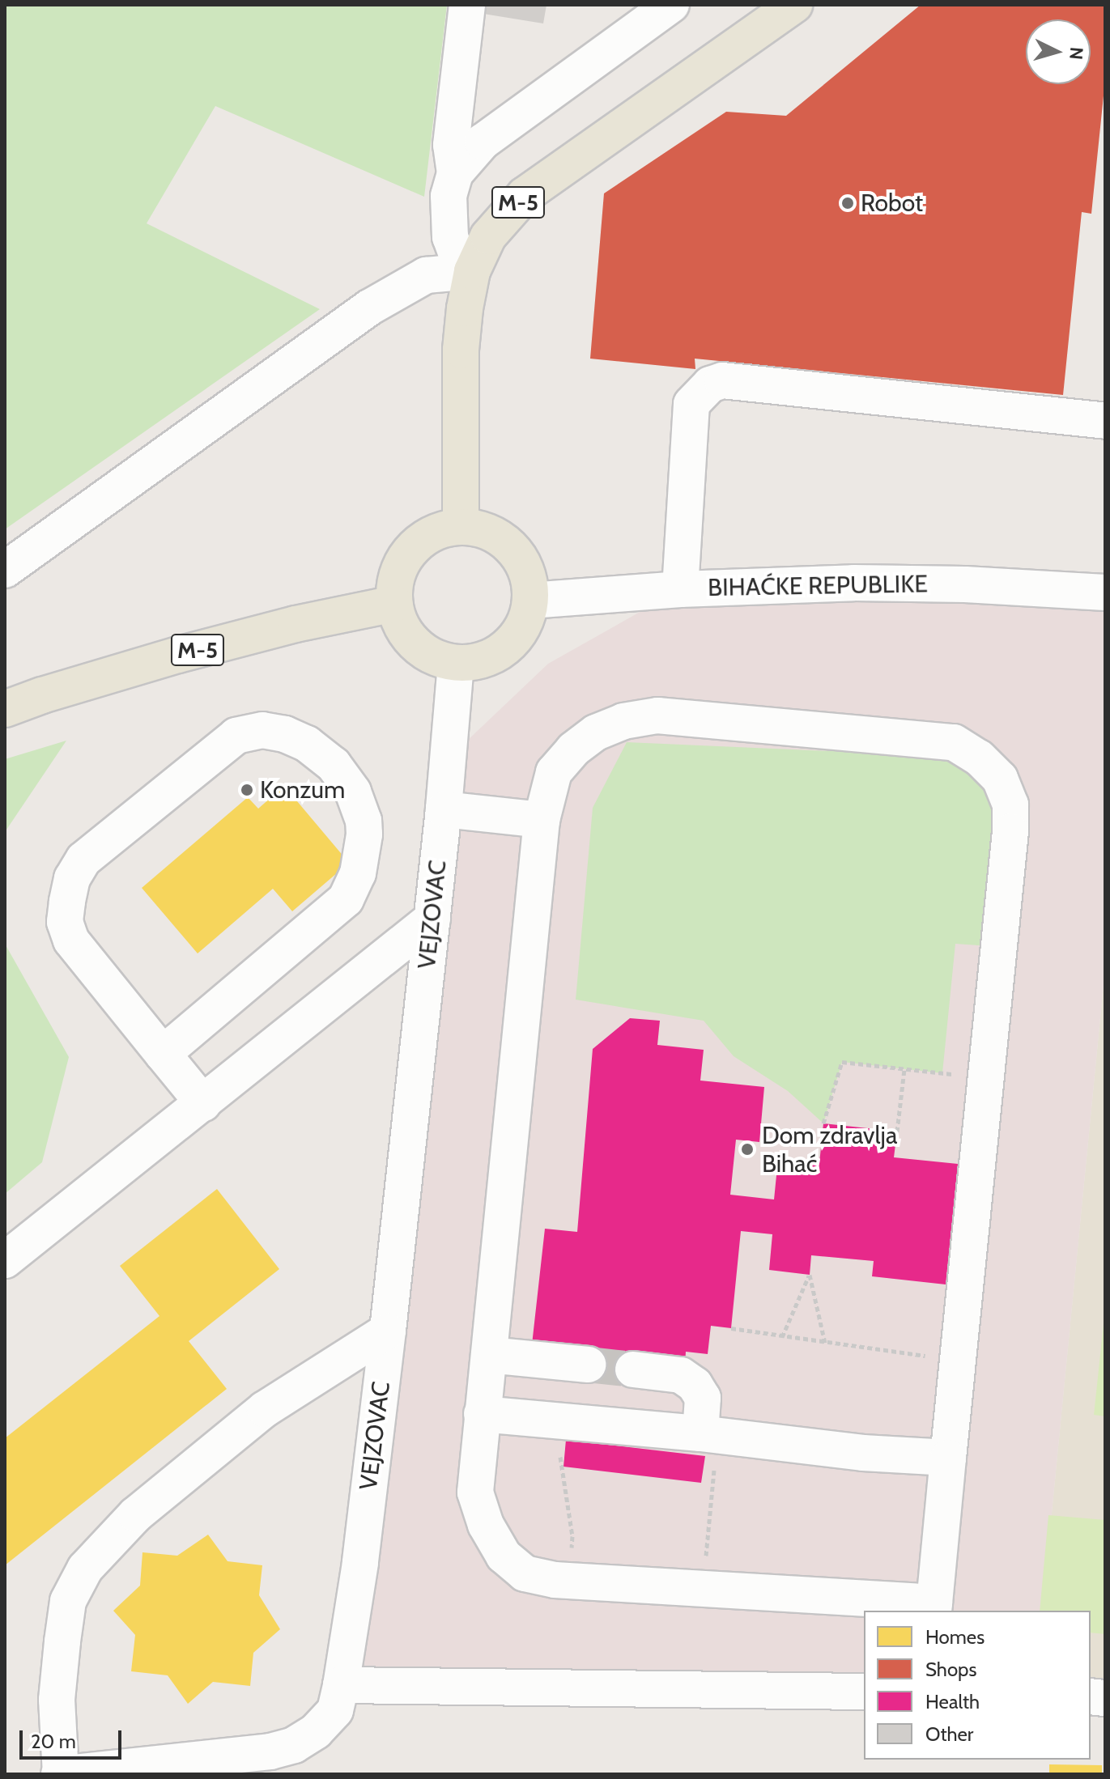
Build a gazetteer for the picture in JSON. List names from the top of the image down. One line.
{"streets":{"main road":["M-5"],"street":["BIHAĆKE REPUBLIKE","VEJZOVAC"]},"crossings":[["M-5","BIHAĆKE REPUBLIKE"],["M-5","VEJZOVAC"],["BIHAĆKE REPUBLIKE","VEJZOVAC"]],"places":["Robot","Konzum","Dom zdravlja Bihać"],"legend":["Homes","Shops","Health","Other"],"scale_bar":"20 m","north":"right"}
